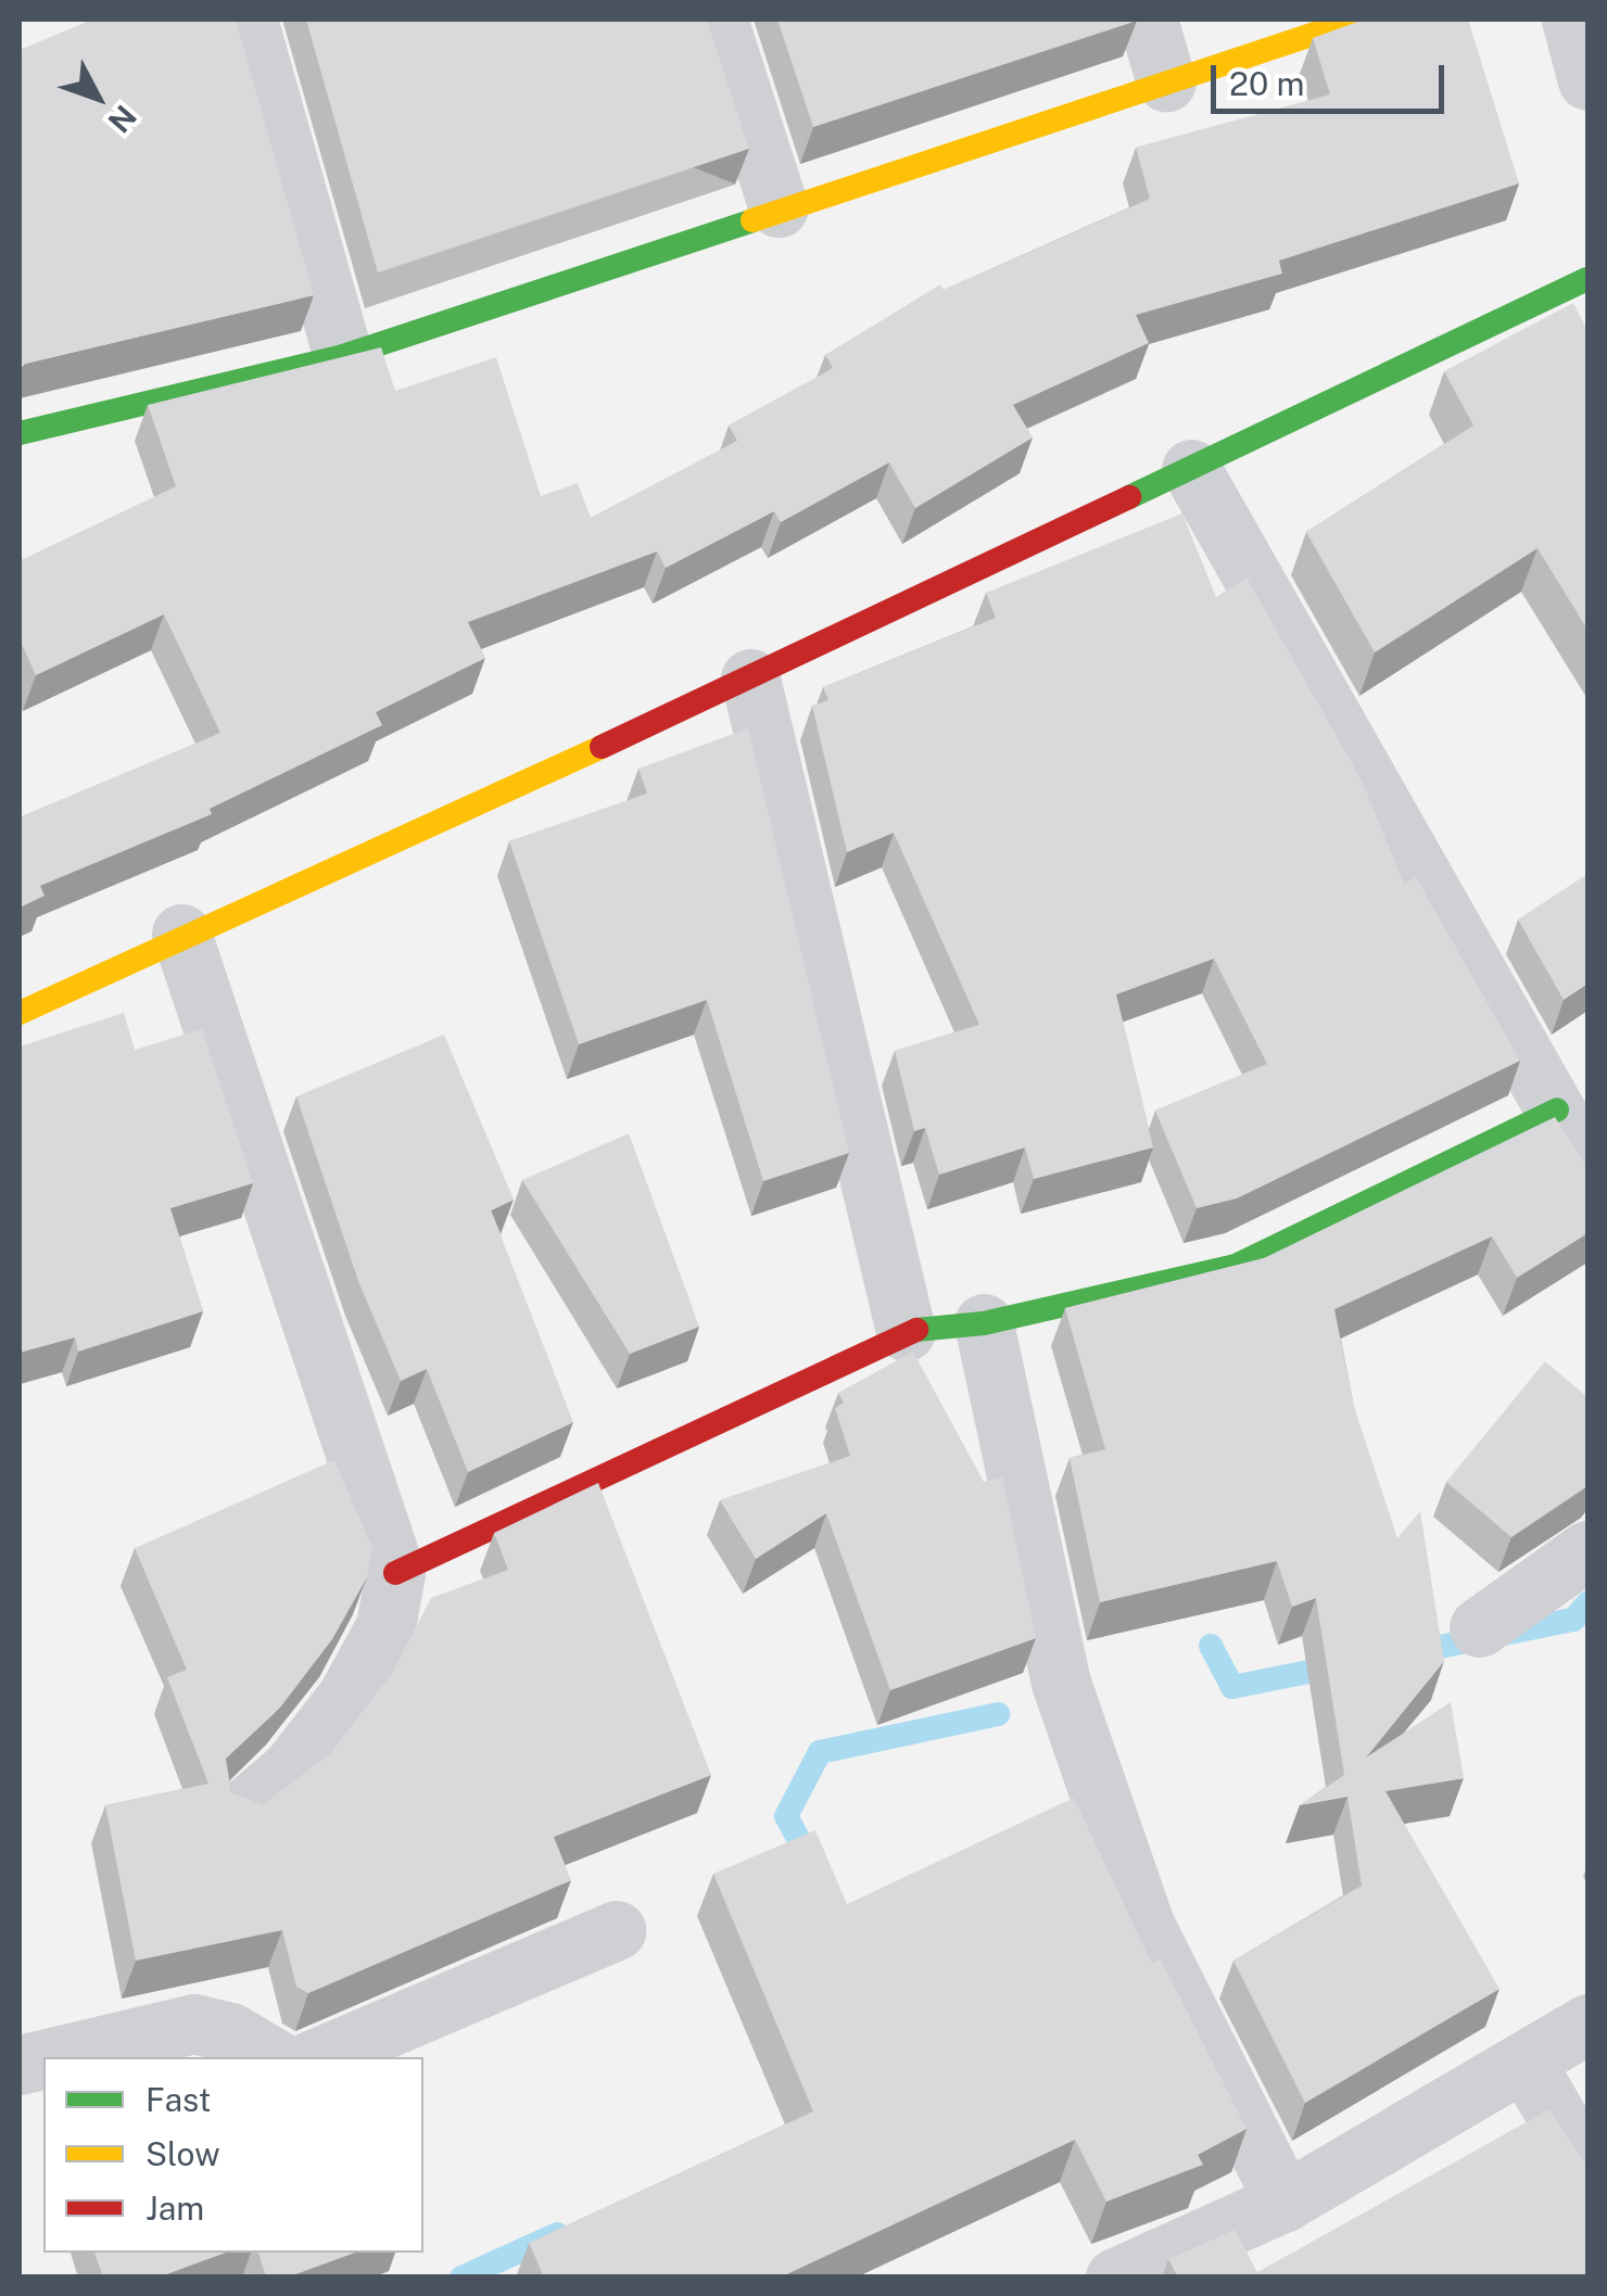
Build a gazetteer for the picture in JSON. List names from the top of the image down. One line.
{"legend":["Fast","Slow","Jam"],"scale_bar":"20 m","north":"bottom right"}
